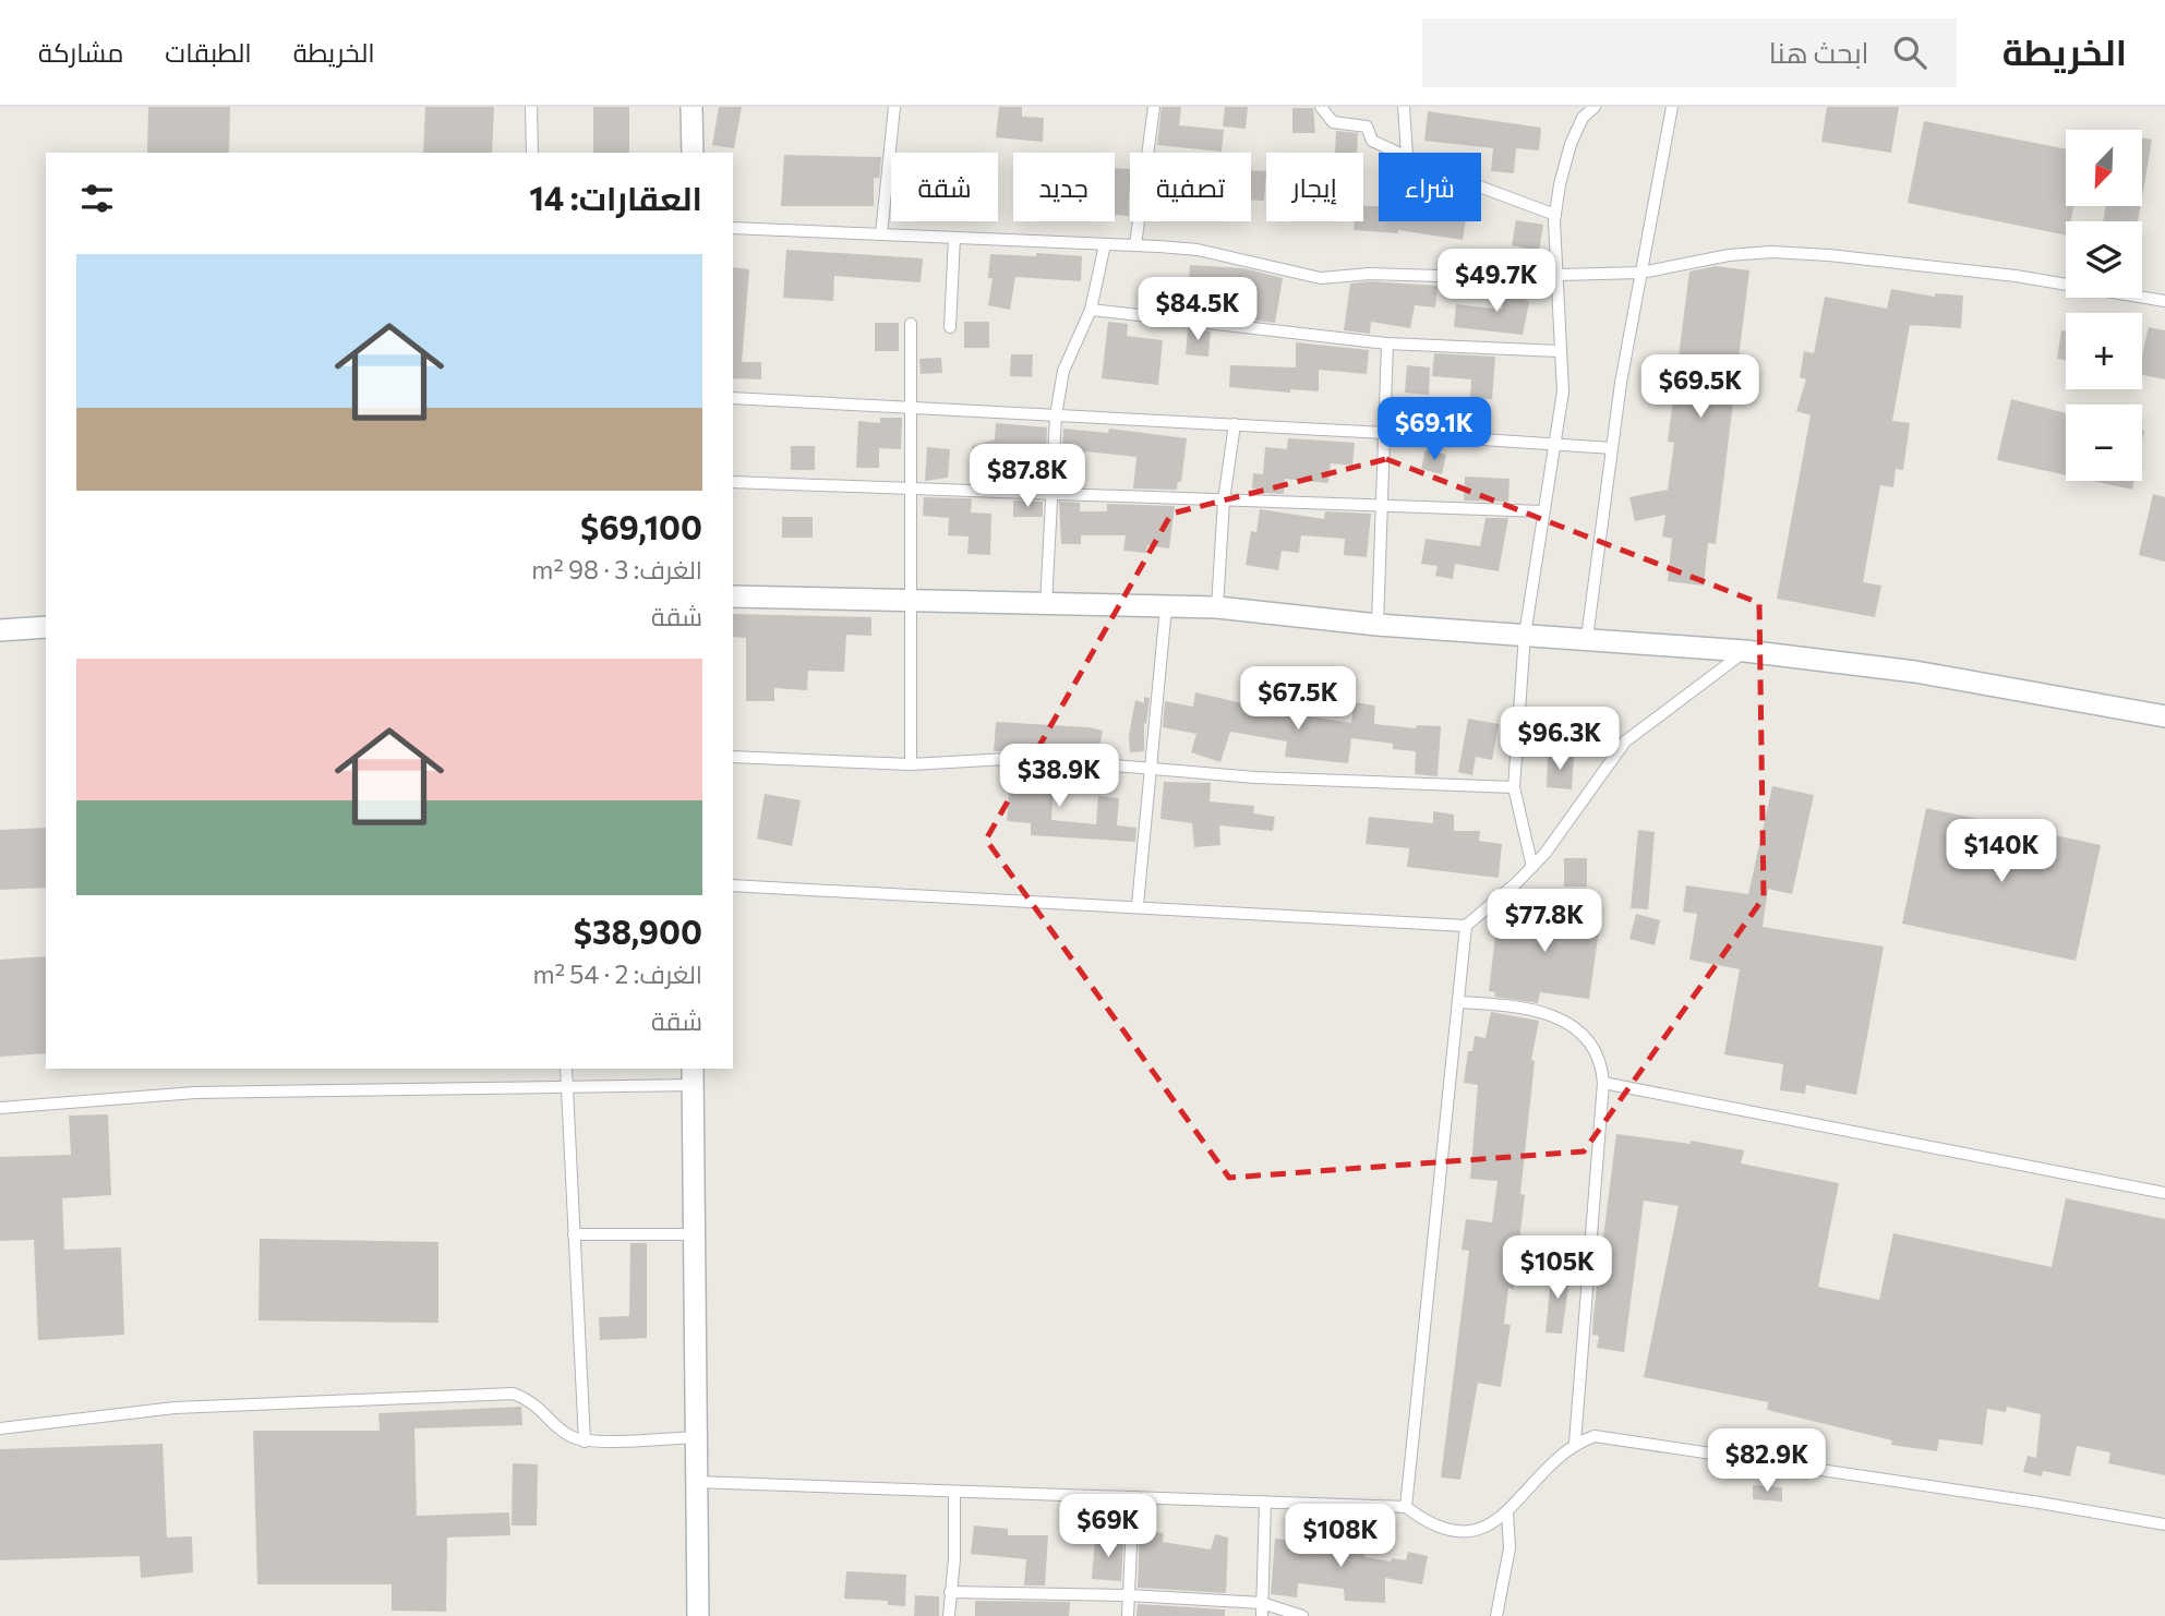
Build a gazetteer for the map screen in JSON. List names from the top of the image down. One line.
{"north":"bottom left","page":{"header":"الخريطة","search":"ابحث هنا","nav":["الخريطة","الطبقات","مشاركة"],"map_buttons":["+","−"],"chip":["شراء","إيجار","تصفية","جديد","شقة"],"heading":"العقارات: 14","list":[{"name":"$69,100","note":"الغرف: 3 · 98 m² · شقة"},{"name":"$38,900","note":"الغرف: 2 · 54 m² · شقة"}],"price":["$49.7K","$84.5K","$69.5K","$69.1K","$87.8K","$67.5K","$96.3K","$38.9K","$140K","$77.8K","$105K","$82.9K","$69K","$108K"]}}
